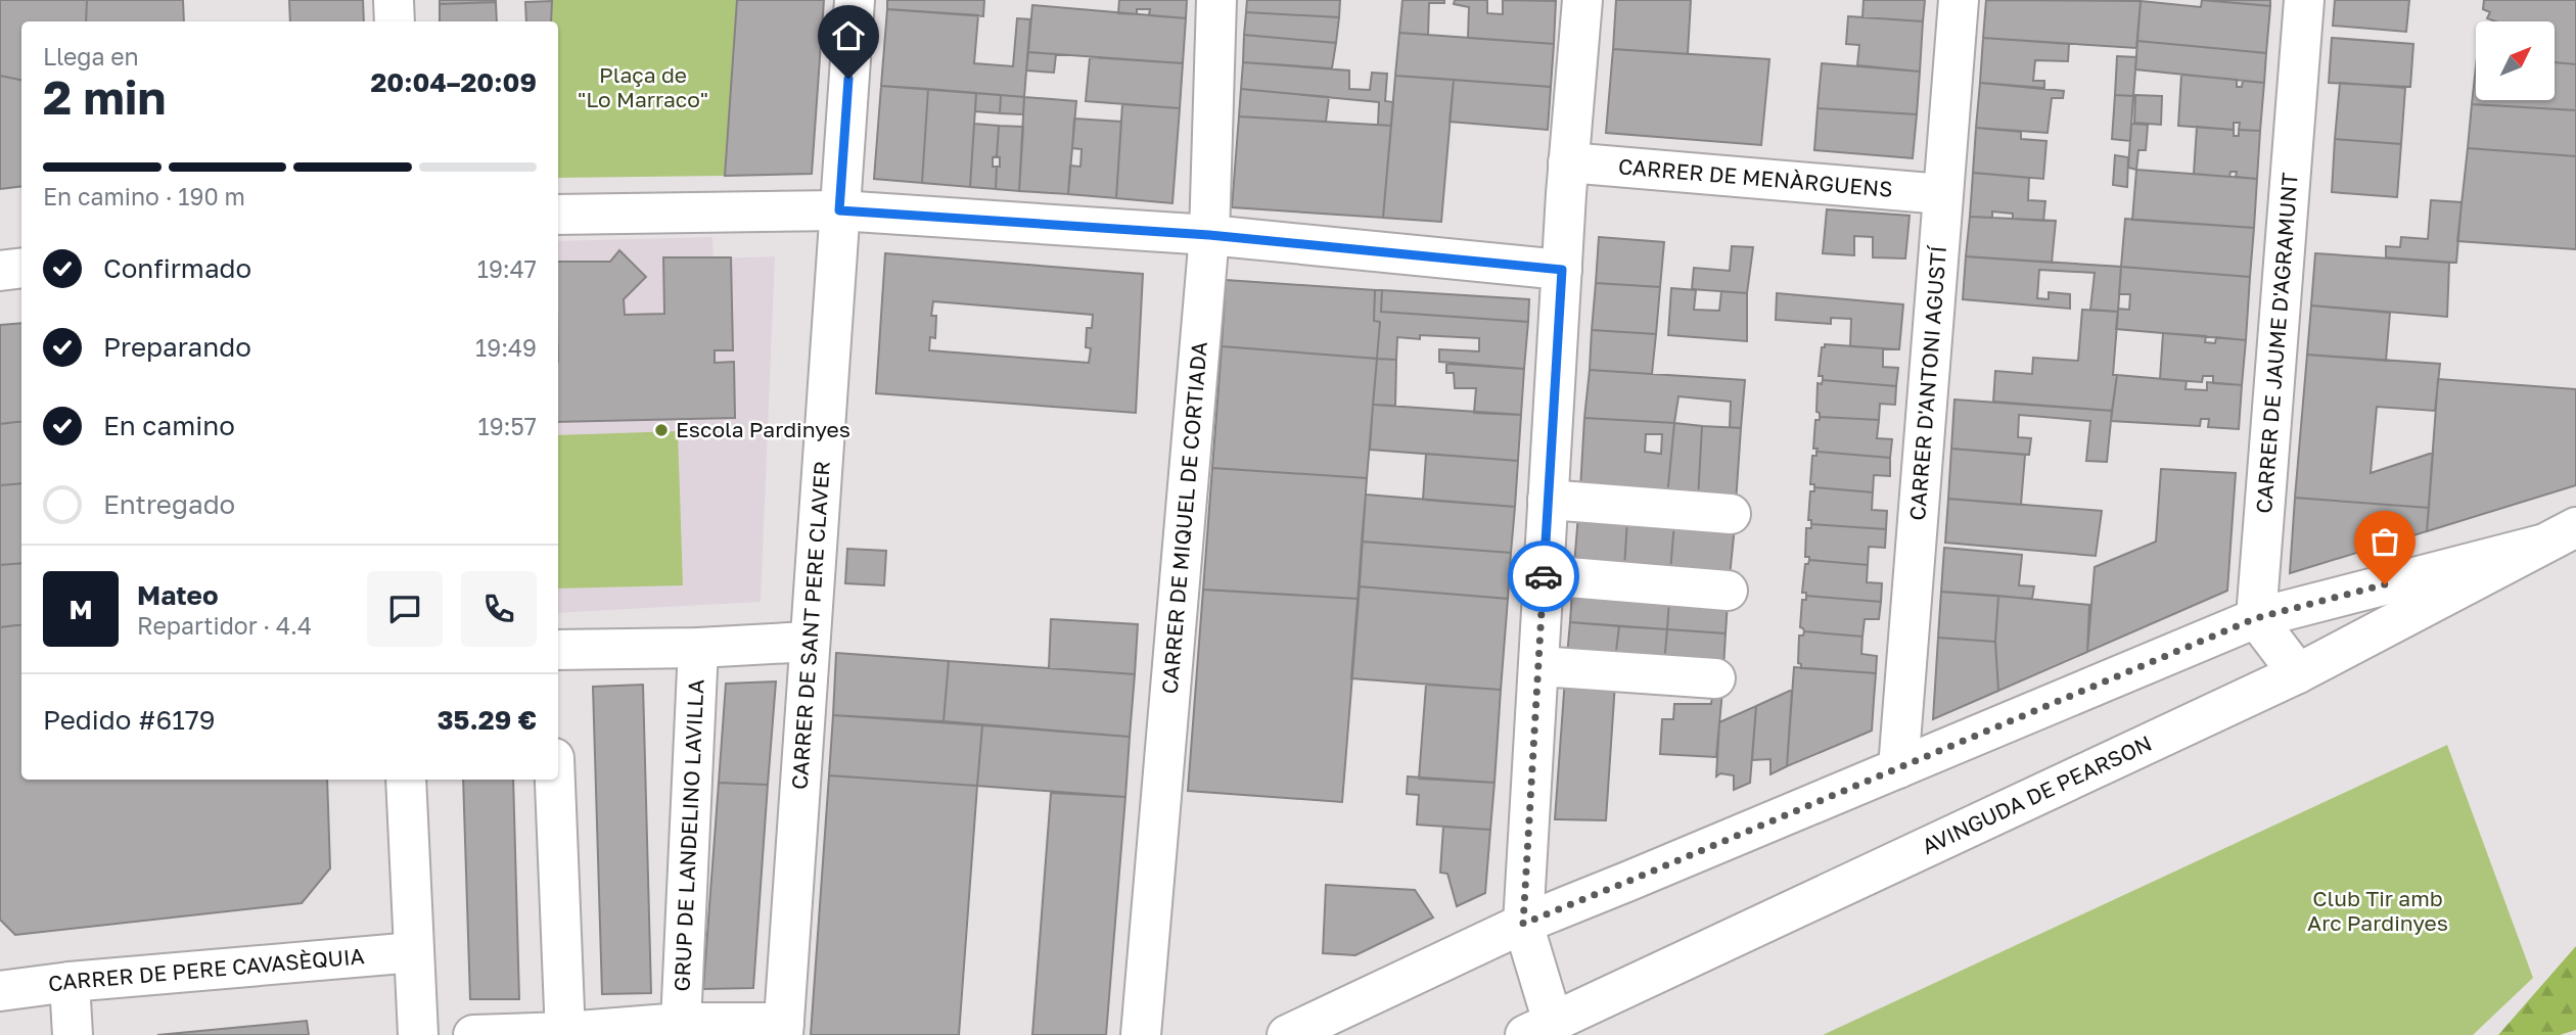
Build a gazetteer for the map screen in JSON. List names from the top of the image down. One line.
{"streets":{"street":["CARRER DE MENÀRGUENS","CARRER DE JAUME D'AGRAMUNT","CARRER D'ANTONI AGUSTÍ","CARRER DE MIQUEL DE CORTIADA","CARRER DE SANT PERE CLAVER","AVINGUDA DE PEARSON","GRUP DE LANDELINO LAVILLA","CARRER DE PERE CAVASÈQUIA"]},"crossings":[["CARRER DE MENÀRGUENS","CARRER D'ANTONI AGUSTÍ"],["CARRER DE JAUME D'AGRAMUNT","AVINGUDA DE PEARSON"],["CARRER D'ANTONI AGUSTÍ","AVINGUDA DE PEARSON"],["CARRER DE SANT PERE CLAVER","GRUP DE LANDELINO LAVILLA"]],"parks":["Plaça de \"Lo Marraco\"","Club Tir amb Arc Pardinyes"],"places":["Escola Pardinyes"],"north":"top right","page":{"heading":["2 min","Llega en","20:04–20:09"],"panel":["Mateo","Repartidor · 4.4","Pedido #6179","35.29 €"],"bar":"En camino · 190 m","list":[["Confirmado","19:47"],["Preparando","19:49"],["En camino","19:57"],"Entregado"],"round":"M"}}
